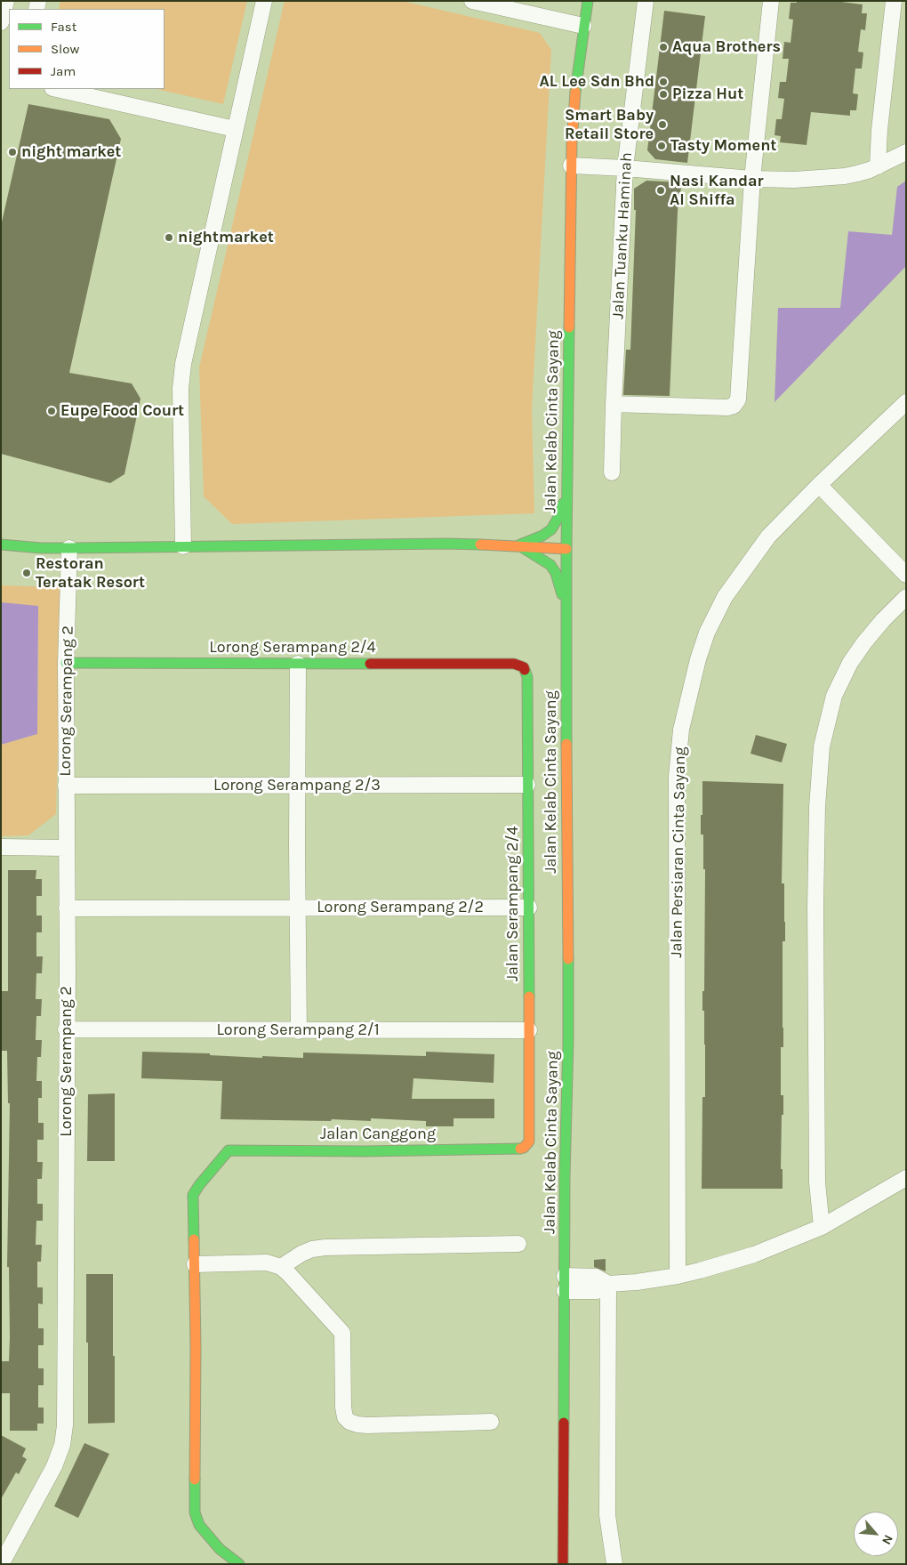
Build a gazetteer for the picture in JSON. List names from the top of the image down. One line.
{"streets":{"main road":["Jalan Kelab Cinta Sayang","Lorong Serampang 2/4","Jalan Serampang 2/4","Jalan Canggong"],"street":["Jalan Tuanku Haminah","Lorong Serampang 2","Lorong Serampang 2/3","Jalan Persiaran Cinta Sayang","Lorong Serampang 2/2","Lorong Serampang 2/1"]},"crossings":[["Lorong Serampang 2/4","Lorong Serampang 2"],["Lorong Serampang 2/4","Jalan Serampang 2/4"],["Lorong Serampang 2","Lorong Serampang 2/3"],["Lorong Serampang 2","Lorong Serampang 2/2"],["Lorong Serampang 2","Lorong Serampang 2/1"],["Lorong Serampang 2/3","Jalan Serampang 2/4"],["Jalan Serampang 2/4","Lorong Serampang 2/2"],["Jalan Serampang 2/4","Lorong Serampang 2/1"],["Jalan Serampang 2/4","Jalan Canggong"]],"places":["Aqua Brothers","AL Lee Sdn Bhd","Pizza Hut","Smart Baby Retail Store","Tasty Moment","night market","Nasi Kandar Al Shiffa","nightmarket","Eupe Food Court","Restoran Teratak Resort"],"legend":["Fast","Slow","Jam"],"north":"bottom right"}
